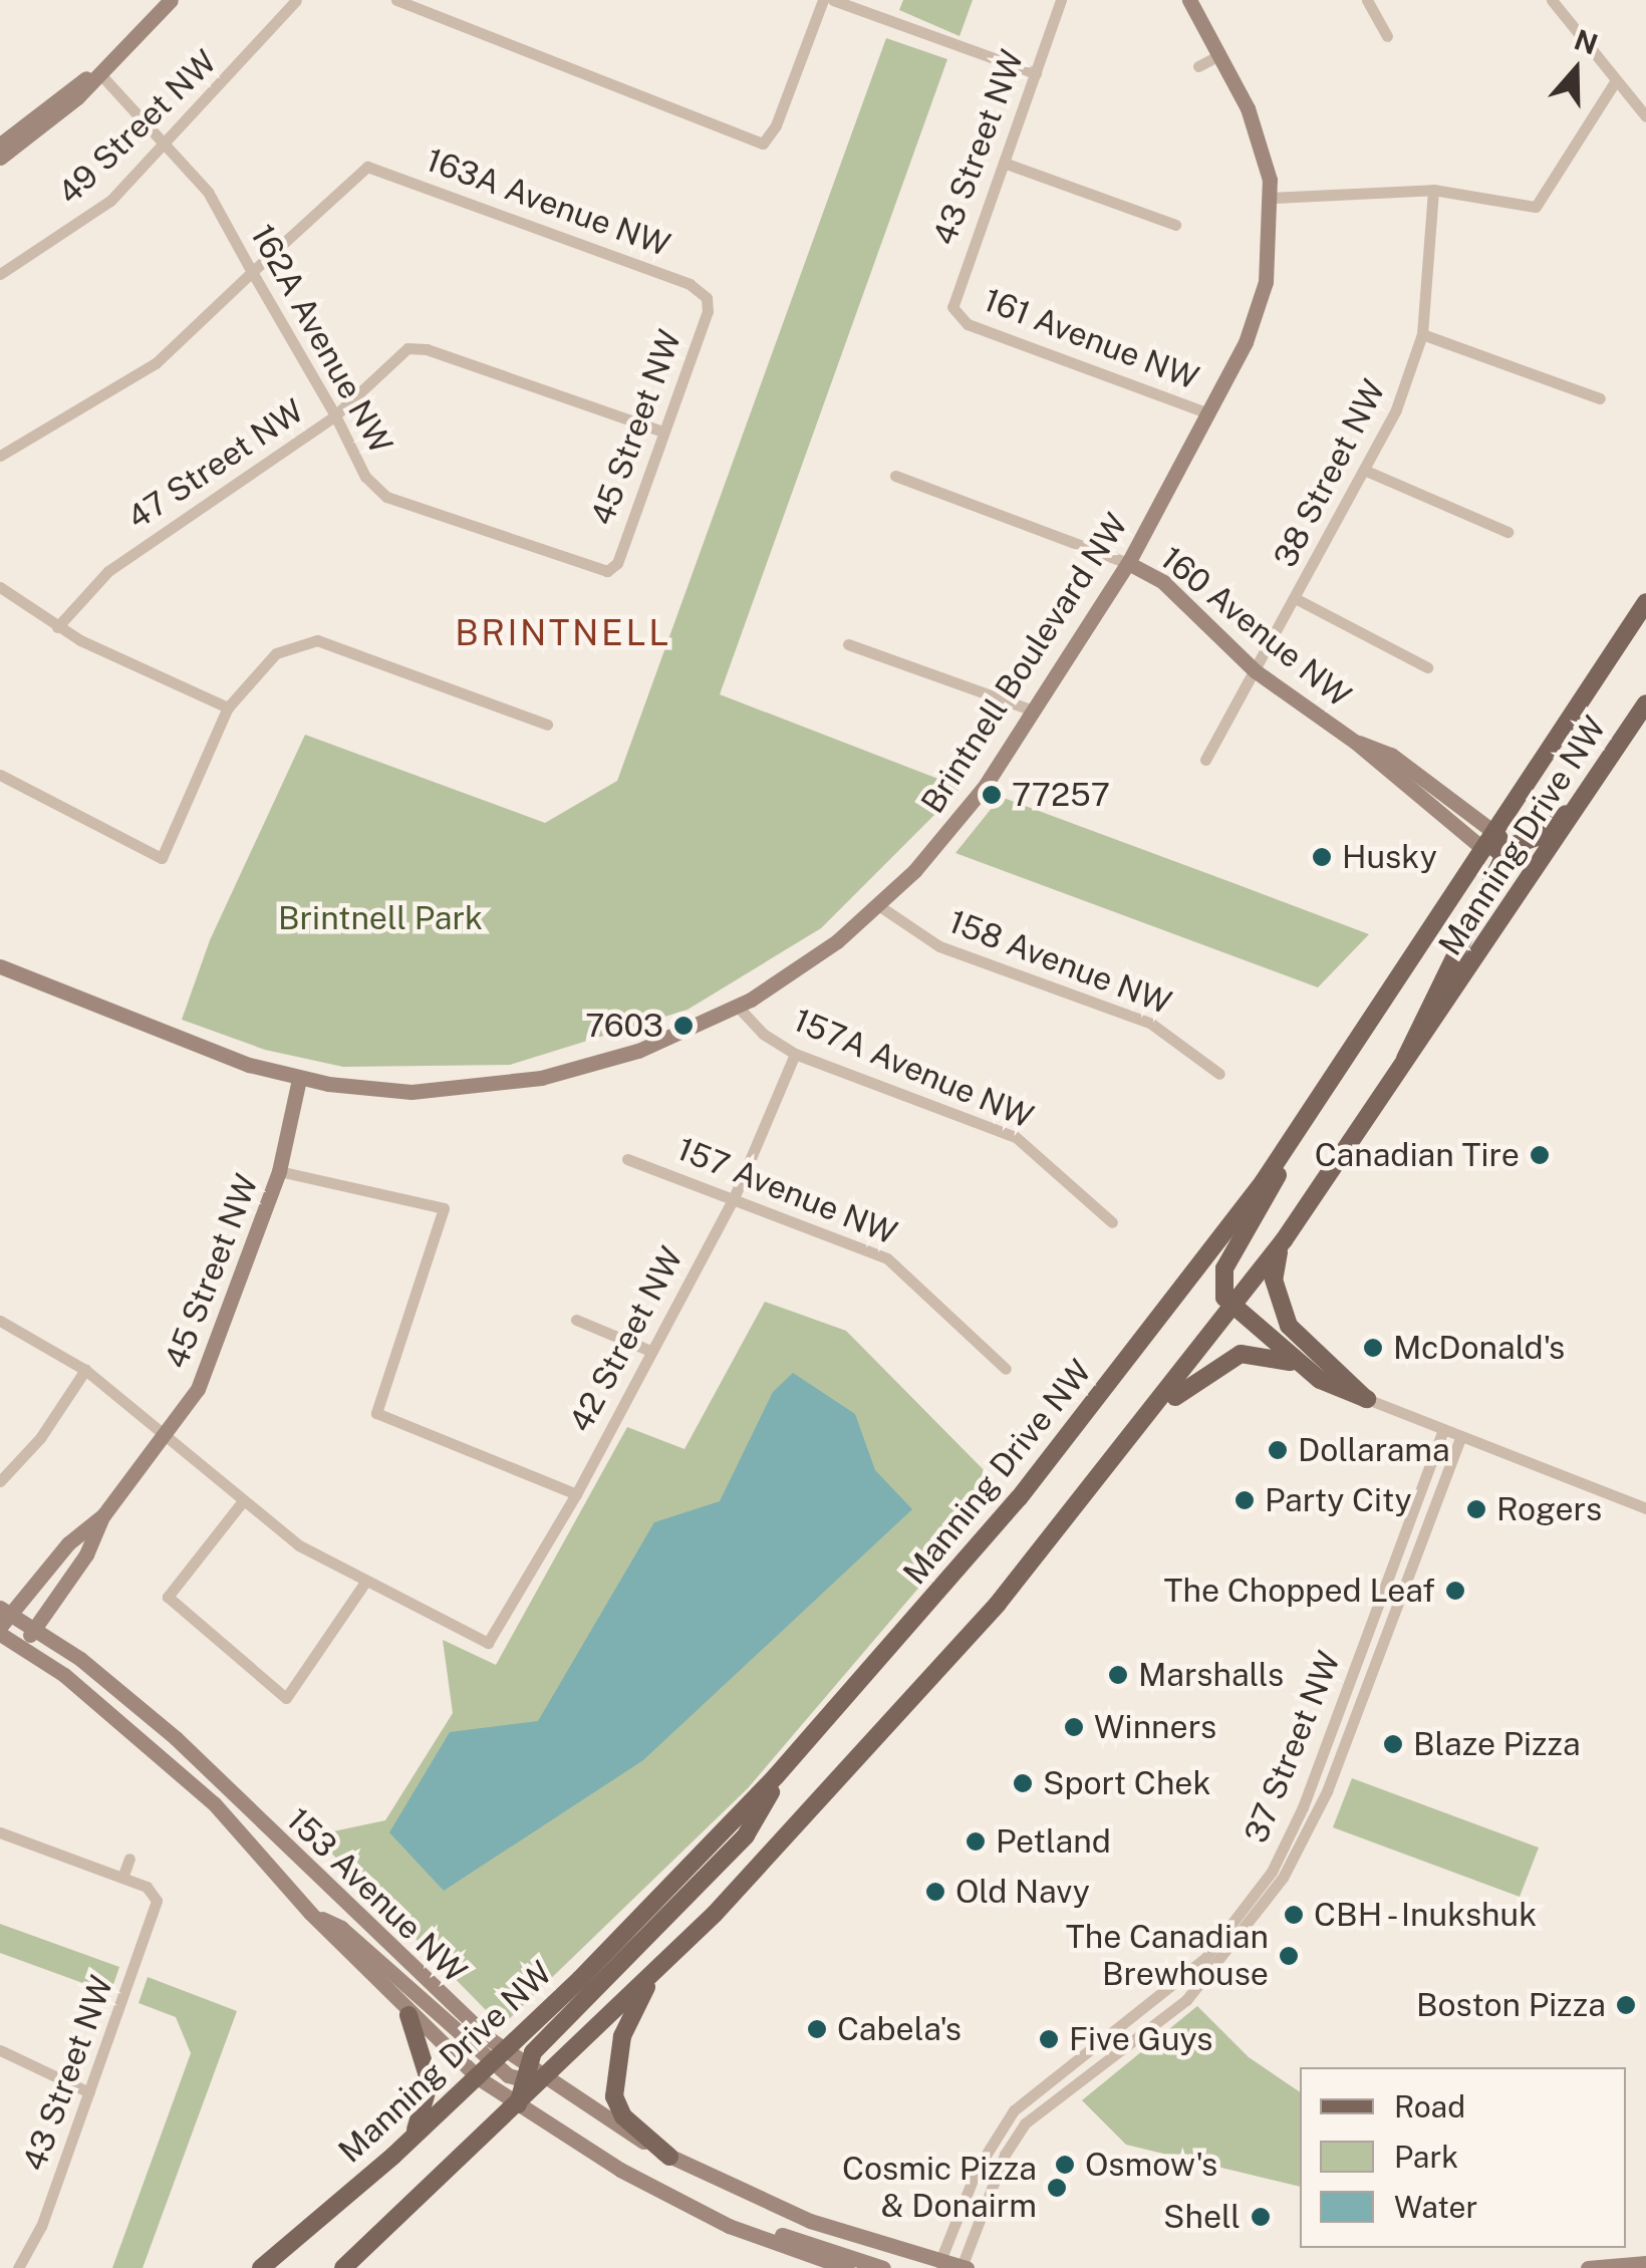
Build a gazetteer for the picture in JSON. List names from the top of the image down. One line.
{"streets":{"main road":["Manning Drive NW"],"street":["49 Street NW","43 Street NW","163A Avenue NW","162A Avenue NW","161 Avenue NW","45 Street NW","47 Street NW","38 Street NW","160 Avenue NW","Brintnell Boulevard NW","158 Avenue NW","157A Avenue NW","157 Avenue NW","42 Street NW","37 Street NW","153 Avenue NW"]},"crossings":[["49 Street NW","162A Avenue NW"],["43 Street NW","161 Avenue NW"],["163A Avenue NW","162A Avenue NW"],["163A Avenue NW","45 Street NW"],["162A Avenue NW","45 Street NW"],["162A Avenue NW","47 Street NW"],["161 Avenue NW","Brintnell Boulevard NW"],["45 Street NW","47 Street NW"],["45 Street NW","Brintnell Boulevard NW"],["45 Street NW","153 Avenue NW"],["38 Street NW","160 Avenue NW"],["160 Avenue NW","Brintnell Boulevard NW"],["160 Avenue NW","Manning Drive NW"],["Brintnell Boulevard NW","158 Avenue NW"],["Brintnell Boulevard NW","157A Avenue NW"],["Manning Drive NW","153 Avenue NW"],["157A Avenue NW","42 Street NW"],["157 Avenue NW","42 Street NW"],["37 Street NW","153 Avenue NW"]],"districts":["BRINTNELL"],"parks":["Brintnell Park"],"places":["77257","Husky","7603","Canadian Tire","McDonald's","Dollarama","Party City","Rogers","The Chopped Leaf","Marshalls","Winners","Blaze Pizza","Sport Chek","Petland","Old Navy","CBH - Inukshuk","The Canadian Brewhouse","Boston Pizza","Cabela's","Five Guys","Osmow's","Cosmic Pizza & Donairm","Shell"],"legend":["Road","Park","Water"],"north":"top"}
